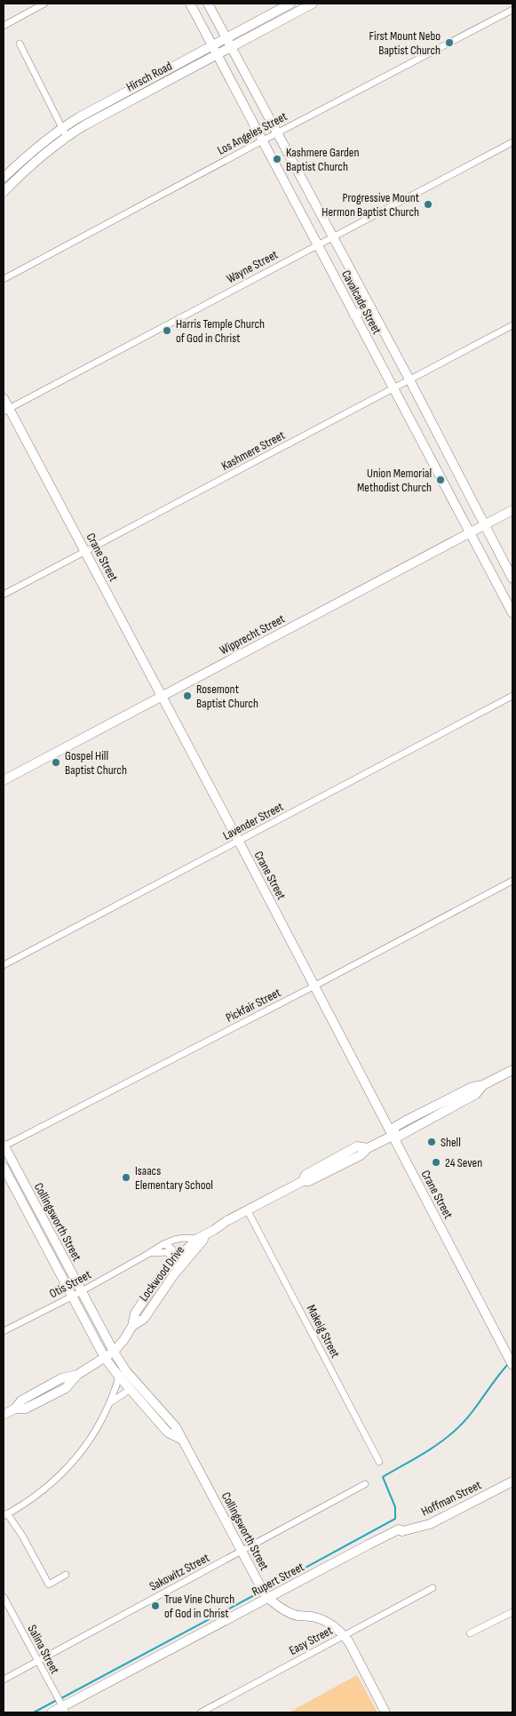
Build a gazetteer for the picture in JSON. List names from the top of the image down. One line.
{"streets":{"main road":["Hirsch Road","Cavalcade Street","Crane Street","Wipprecht Street","Collingsworth Street","Lockwood Drive","Hoffman Street","Rupert Street"],"street":["Los Angeles Street","Wayne Street","Kashmere Street","Lavender Street","Pickfair Street","Otis Street","Makeig Street","Sakowitz Street","Easy Street","Salina Street"]},"crossings":[["Hirsch Road","Cavalcade Street"],["Los Angeles Street","Cavalcade Street"],["Wayne Street","Cavalcade Street"],["Wayne Street","Crane Street"],["Cavalcade Street","Kashmere Street"],["Cavalcade Street","Wipprecht Street"],["Kashmere Street","Crane Street"],["Crane Street","Wipprecht Street"],["Crane Street","Lavender Street"],["Crane Street","Pickfair Street"],["Crane Street","Lockwood Drive"],["Pickfair Street","Collingsworth Street"],["Collingsworth Street","Lockwood Drive"],["Collingsworth Street","Otis Street"],["Collingsworth Street","Sakowitz Street"],["Collingsworth Street","Rupert Street"],["Collingsworth Street","Easy Street"],["Lockwood Drive","Otis Street"],["Lockwood Drive","Makeig Street"],["Hoffman Street","Rupert Street"],["Sakowitz Street","Salina Street"],["Rupert Street","Salina Street"]],"places":["First Mount Nebo Baptist Church","Kashmere Garden Baptist Church","Progressive Mount Hermon Baptist Church","Harris Temple Church of God in Christ","Union Memorial Methodist Church","Rosemont Baptist Church","Gospel Hill Baptist Church","Shell","24 Seven","Isaacs Elementary School","True Vine Church of God in Christ"]}
